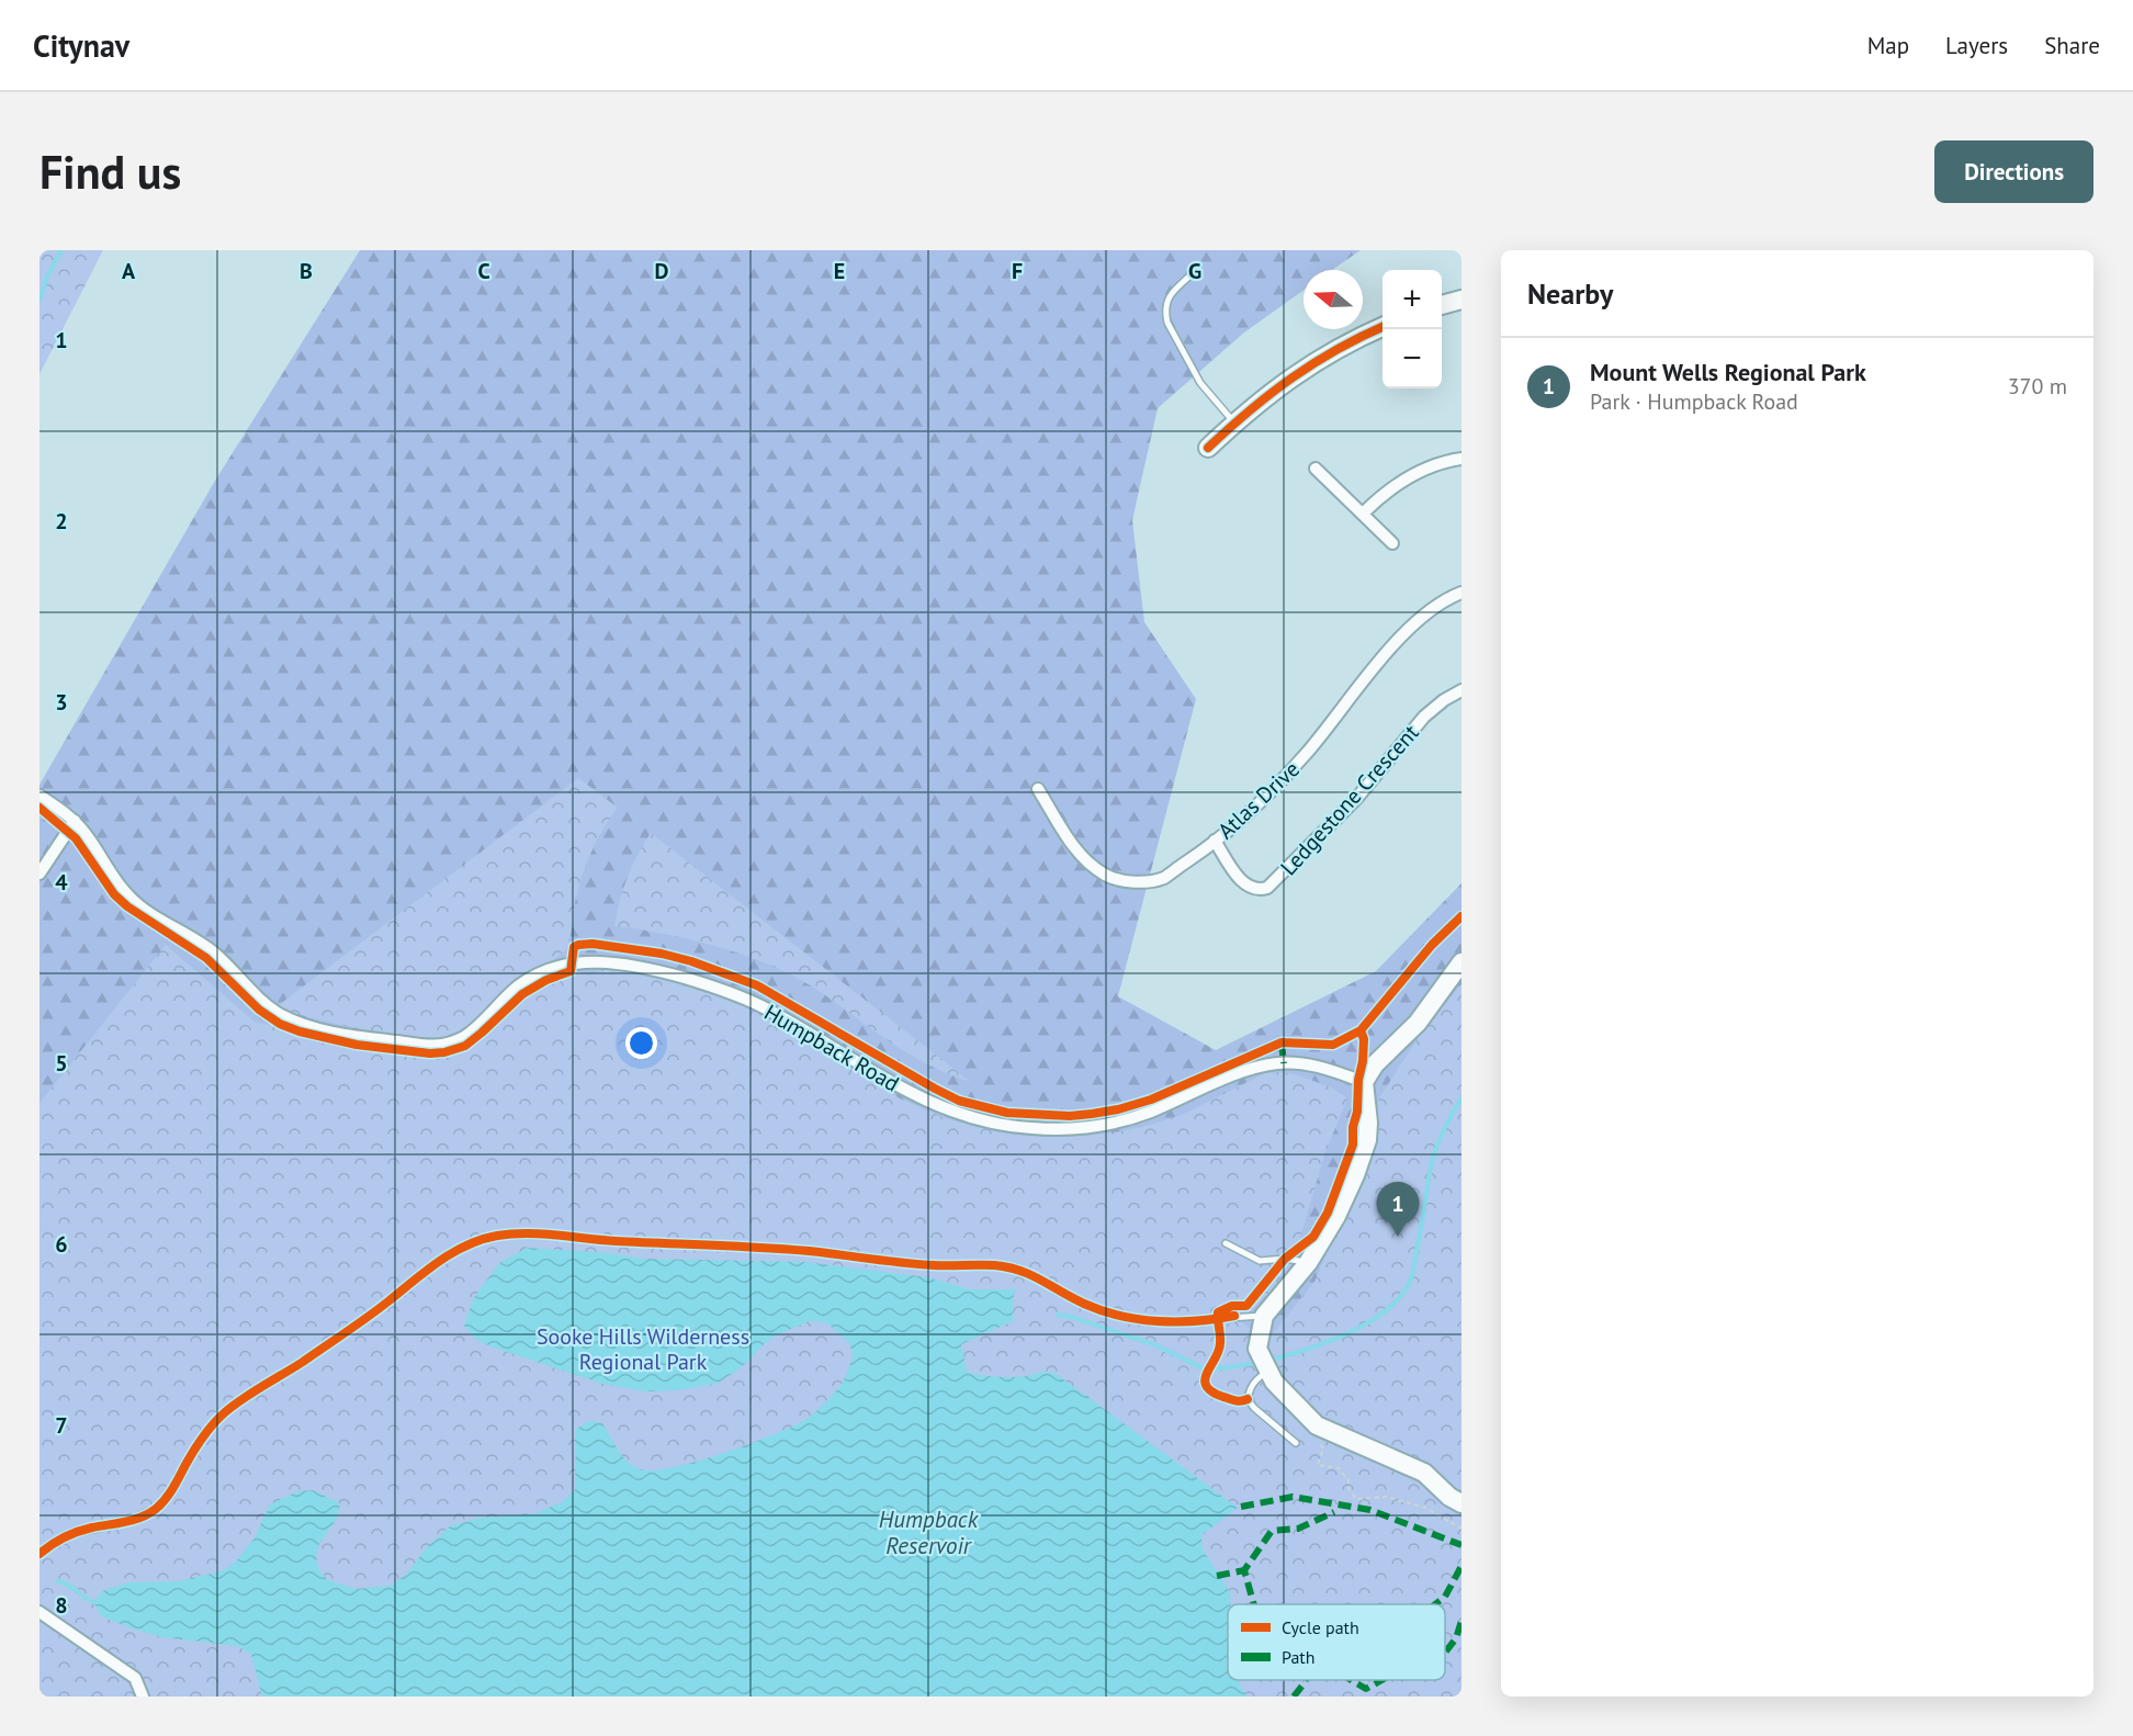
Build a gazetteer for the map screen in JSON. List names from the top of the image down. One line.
{"streets":{"street":["Atlas Drive","Ledgestone Crescent","Humpback Road"]},"crossings":[["Atlas Drive","Ledgestone Crescent"]],"water":["Humpback Reservoir"],"parks":["Sooke Hills Wilderness Regional Park"],"legend":["Cycle path","Path"],"north":"left","page":{"header":"Citynav","nav":["Map","Layers","Share"],"buttons":"Directions","title":"Find us","heading":"Nearby","map_buttons":["+","−"],"list":[{"mark":"1","name":"Mount Wells Regional Park","note":"Park · Humpback Road","value":"370 m"}],"pins":"1"},"grid":{"columns":["A","B","C","D","E","F","G"],"rows":["1","2","3","4","5","6","7","8"]}}
